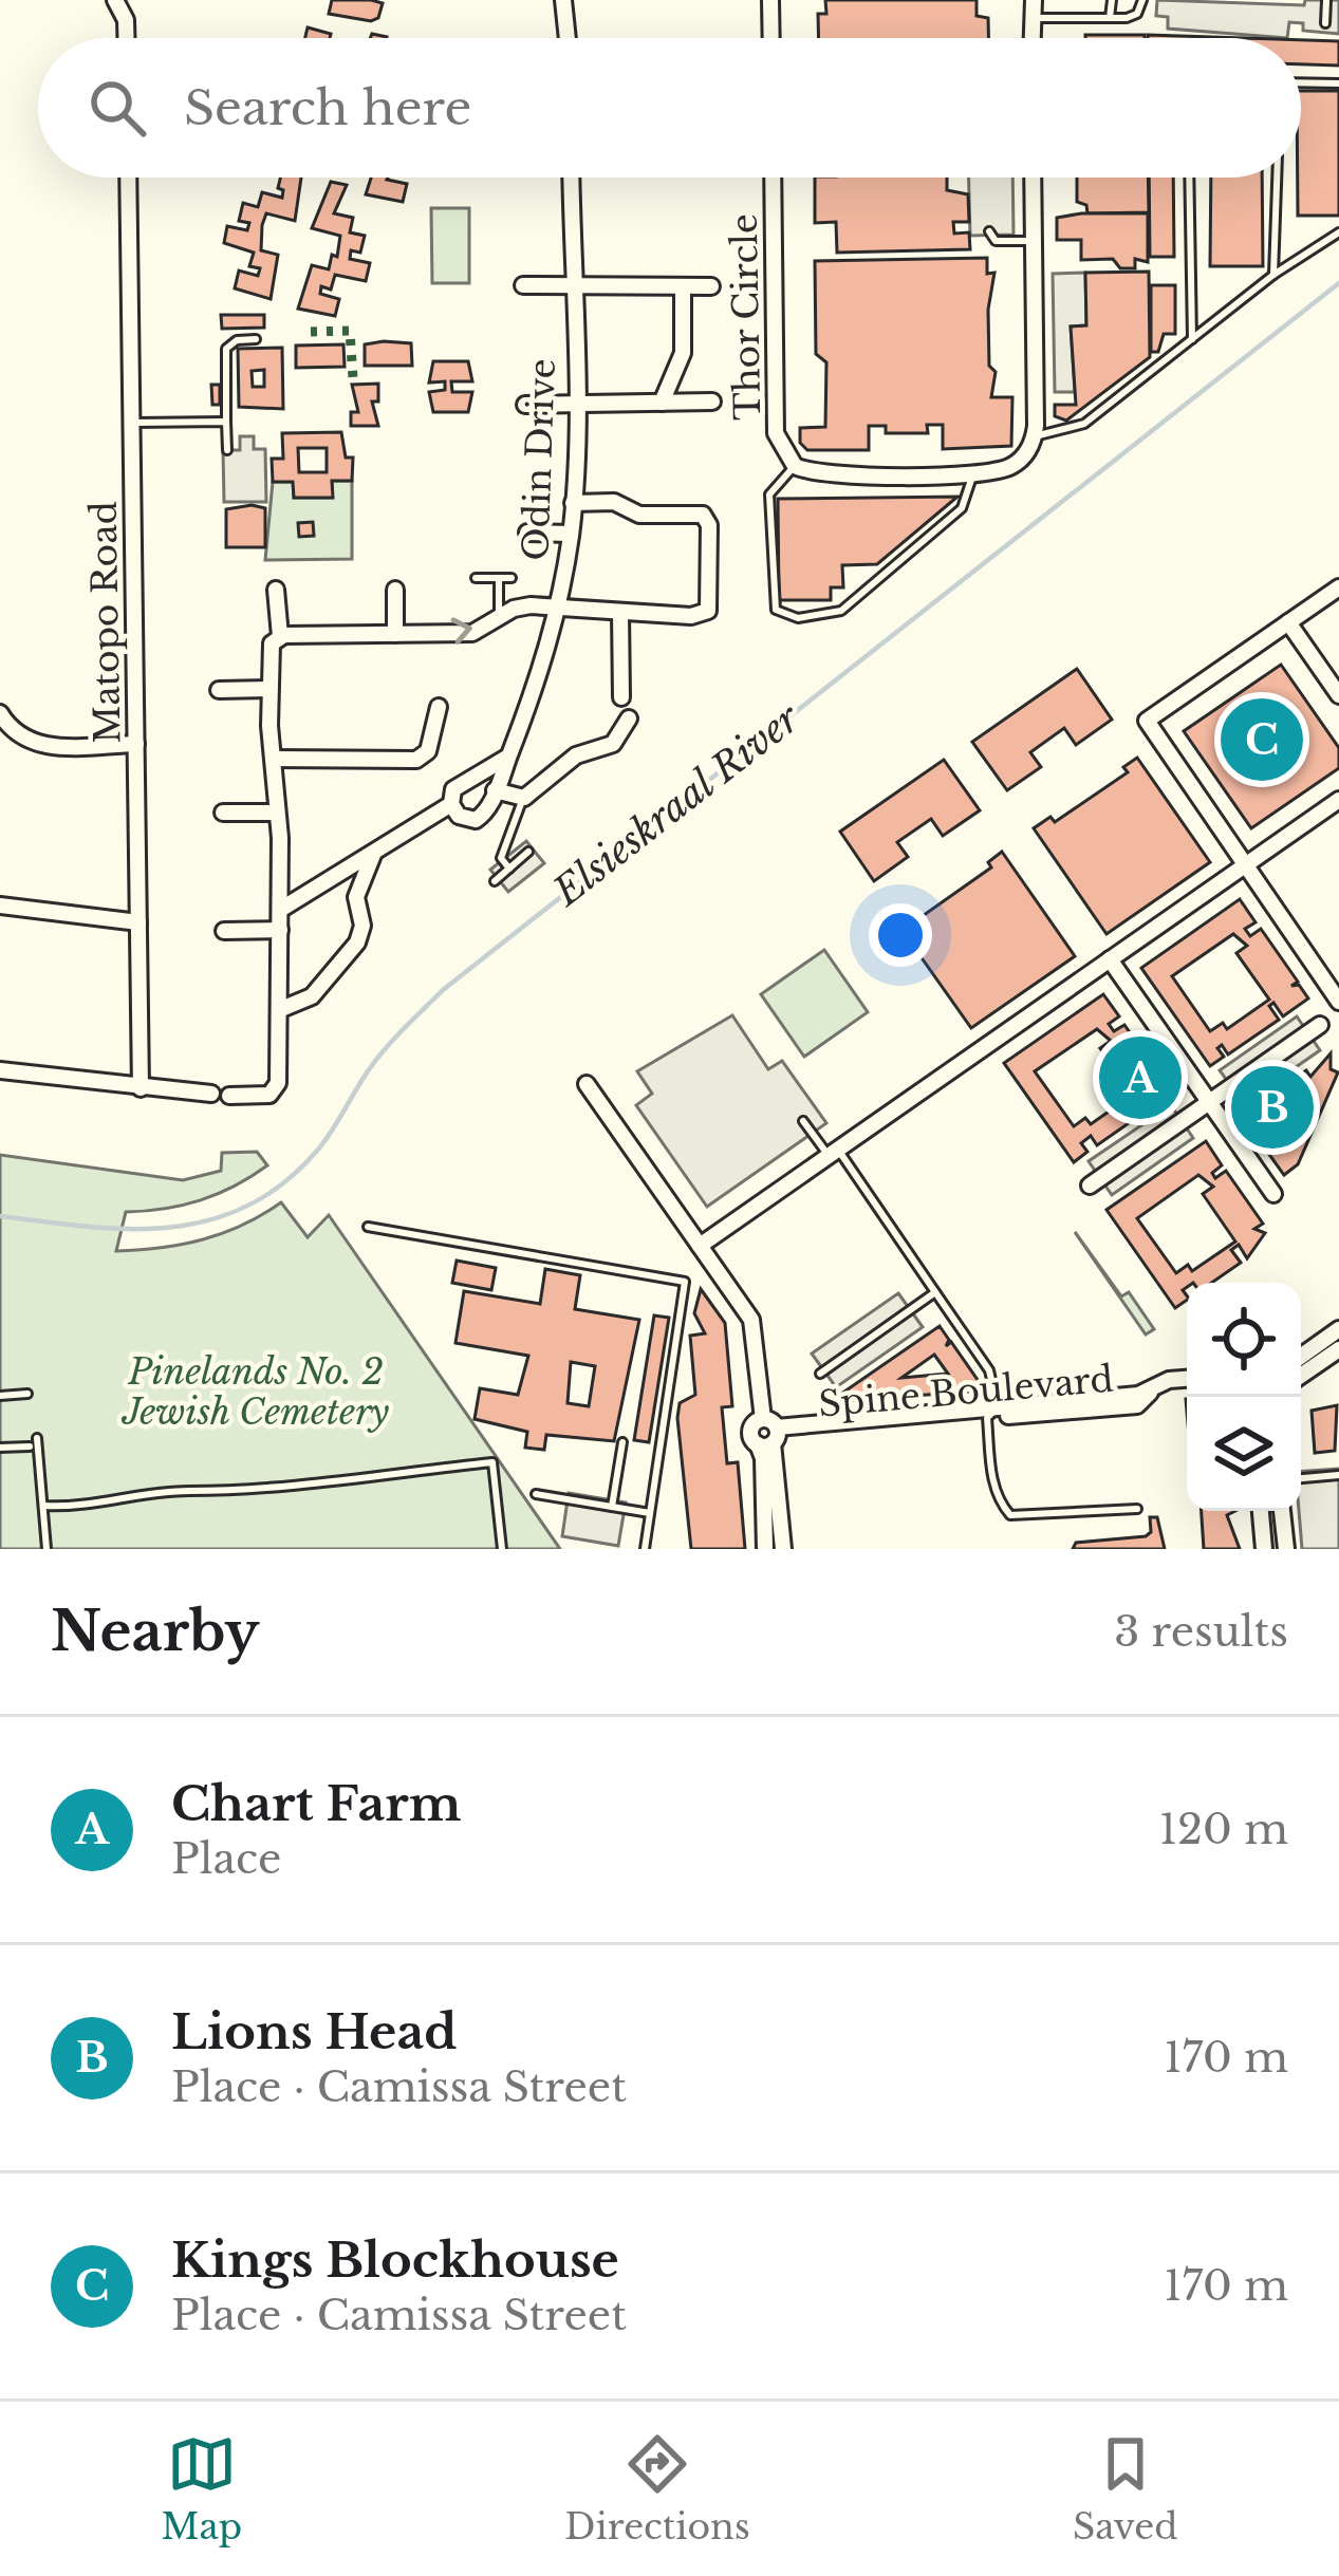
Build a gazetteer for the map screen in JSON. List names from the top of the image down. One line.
{"streets":{"street":["Thor Circle","Odin Drive","Matopo Road","Spine Boulevard"]},"water":["Elsieskraal River"],"parks":["Pinelands No. 2 Jewish Cemetery"],"page":{"search":"Search here","pins":["C","A","B"],"heading":["Nearby","3 results"],"list":[{"mark":"A","name":"Chart Farm","note":"Place","value":"120 m"},{"mark":"B","name":"Lions Head","note":"Place · Camissa Street","value":"170 m"},{"mark":"C","name":"Kings Blockhouse","note":"Place · Camissa Street","value":"170 m"}],"nav":["Map","Directions","Saved"]}}
